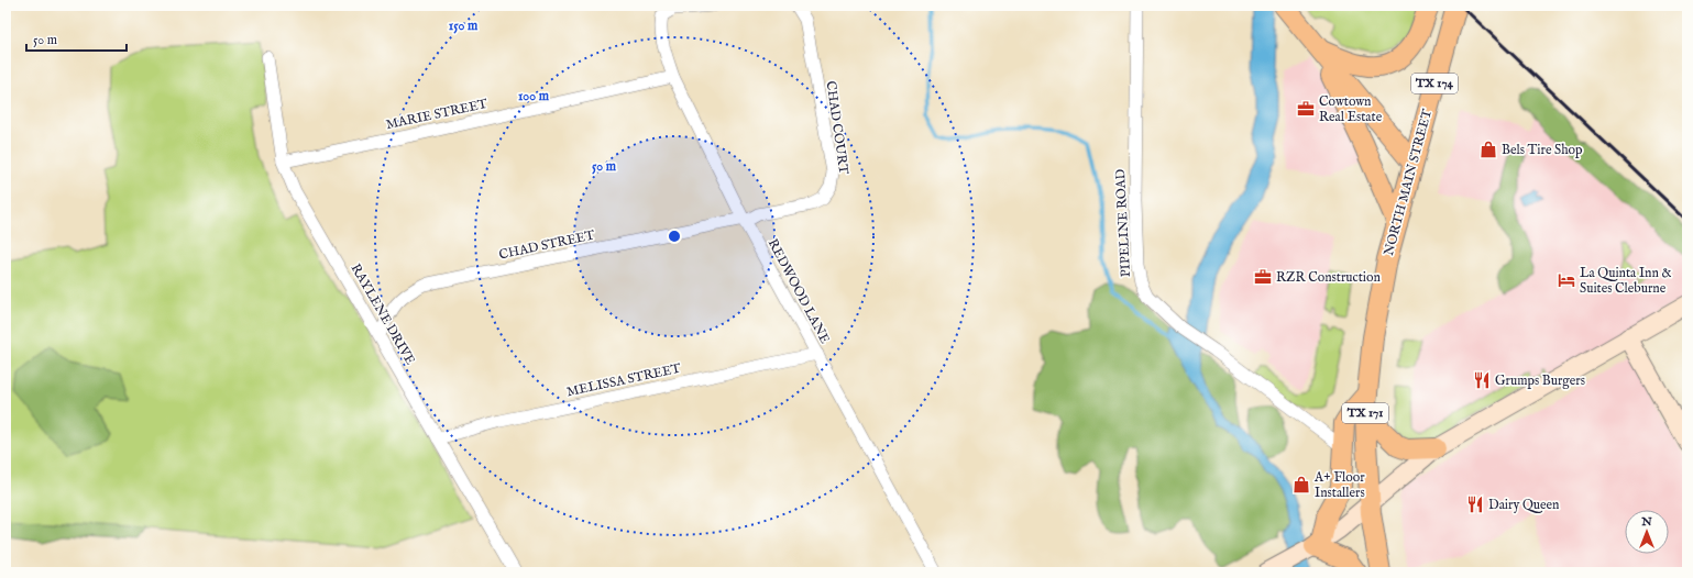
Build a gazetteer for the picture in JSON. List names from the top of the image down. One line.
{"streets":{"main road":["TX 174","NORTH MAIN STREET","TX 171"],"street":["MARIE STREET","CHAD COURT","PIPELINE ROAD","CHAD STREET","REDWOOD LANE","RAYLENE DRIVE","MELISSA STREET"]},"crossings":[["MARIE STREET","REDWOOD LANE"],["MARIE STREET","RAYLENE DRIVE"],["CHAD COURT","CHAD STREET"],["CHAD COURT","REDWOOD LANE"],["CHAD STREET","REDWOOD LANE"],["CHAD STREET","RAYLENE DRIVE"],["REDWOOD LANE","MELISSA STREET"],["RAYLENE DRIVE","MELISSA STREET"]],"places":{"office":["Cowtown Real Estate","RZR Construction"],"shop":["Bels Tire Shop","A+ Floor Installers"],"hotel":["La Quinta Inn & Suites Cleburne"],"restaurant":["Grumps Burgers","Dairy Queen"]},"scale_bar":"50 m","north":"top","rings":["150 m","100 m","50 m"]}
